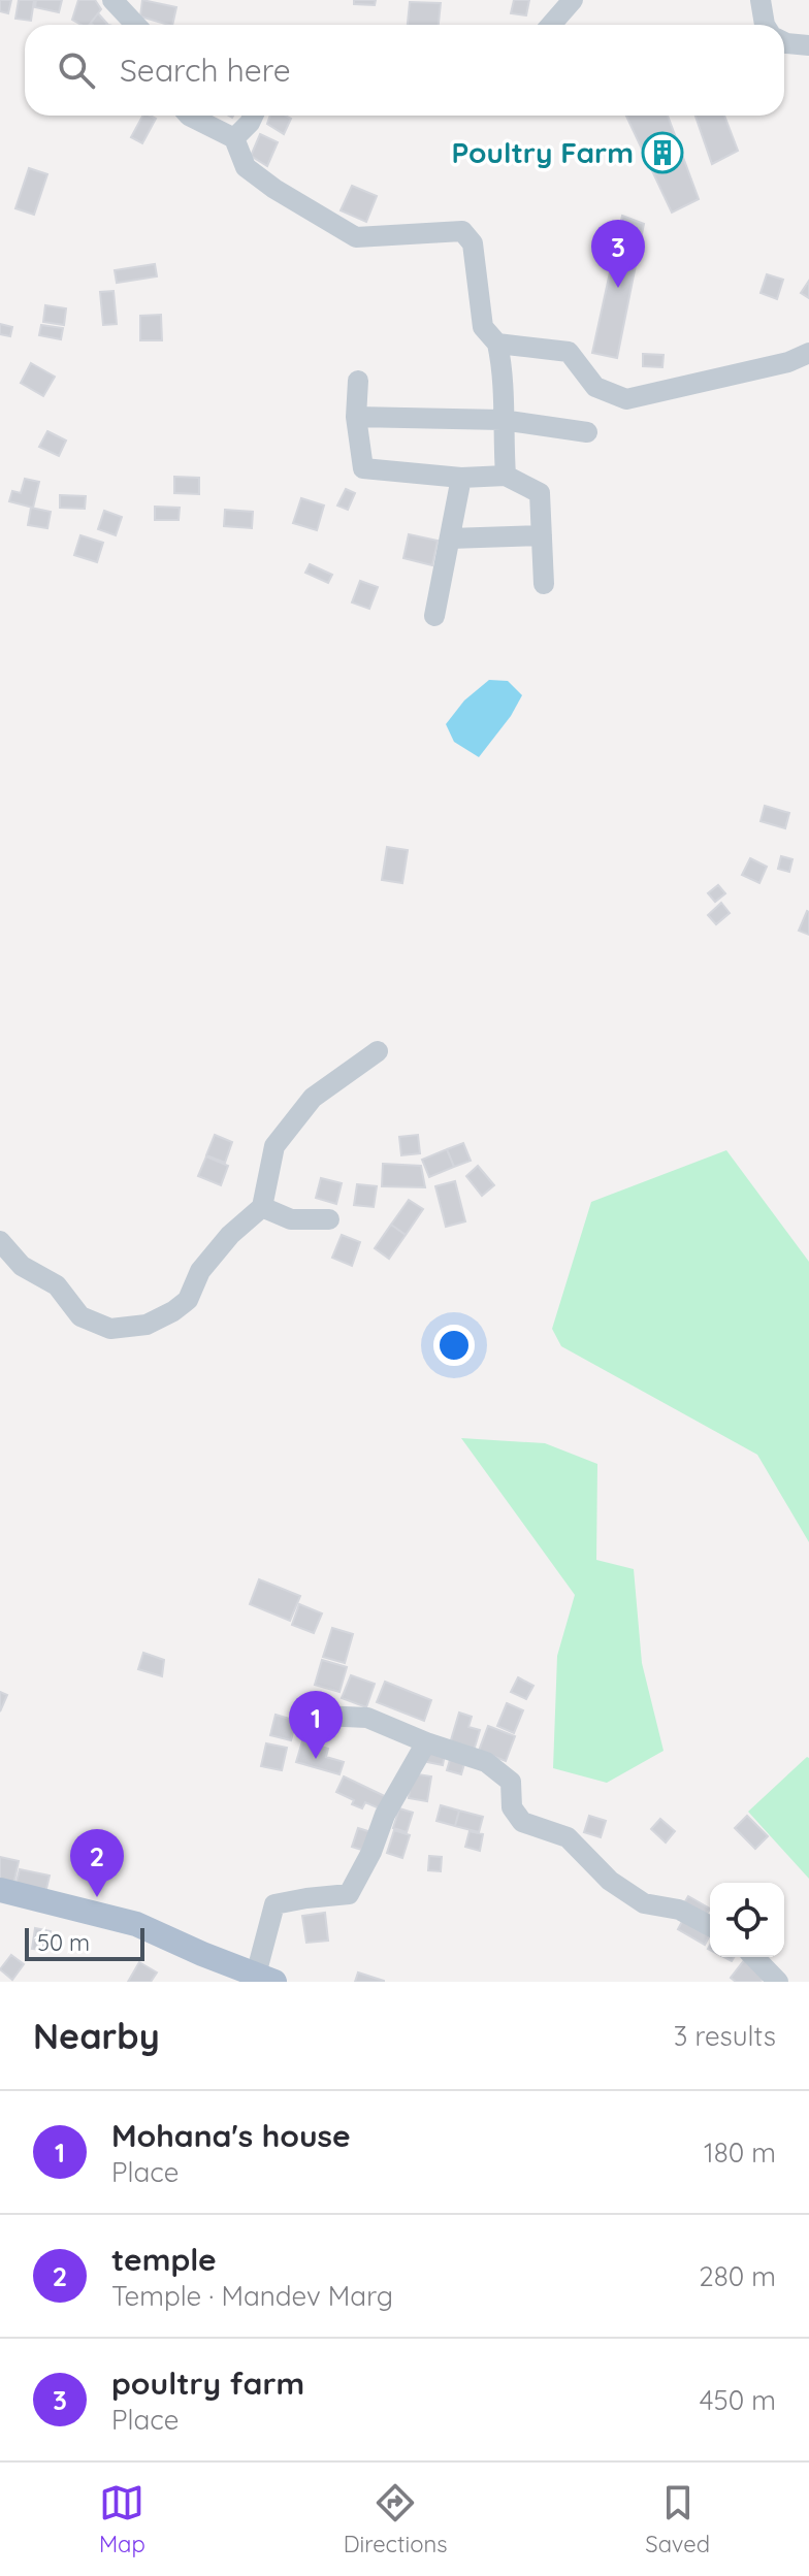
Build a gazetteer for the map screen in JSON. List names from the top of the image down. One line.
{"places":{"building":["Poultry Farm"]},"scale_bar":"50 m","page":{"search":"Search here","pins":["3","1","2"],"scale":"50 m","heading":["Nearby","3 results"],"list":[{"mark":"1","name":"Mohana's house","note":"Place","value":"180 m"},{"mark":"2","name":"temple","note":"Temple · Mandev Marg","value":"280 m"},{"mark":"3","name":"poultry farm","note":"Place","value":"450 m"}],"nav":["Map","Directions","Saved"]}}
